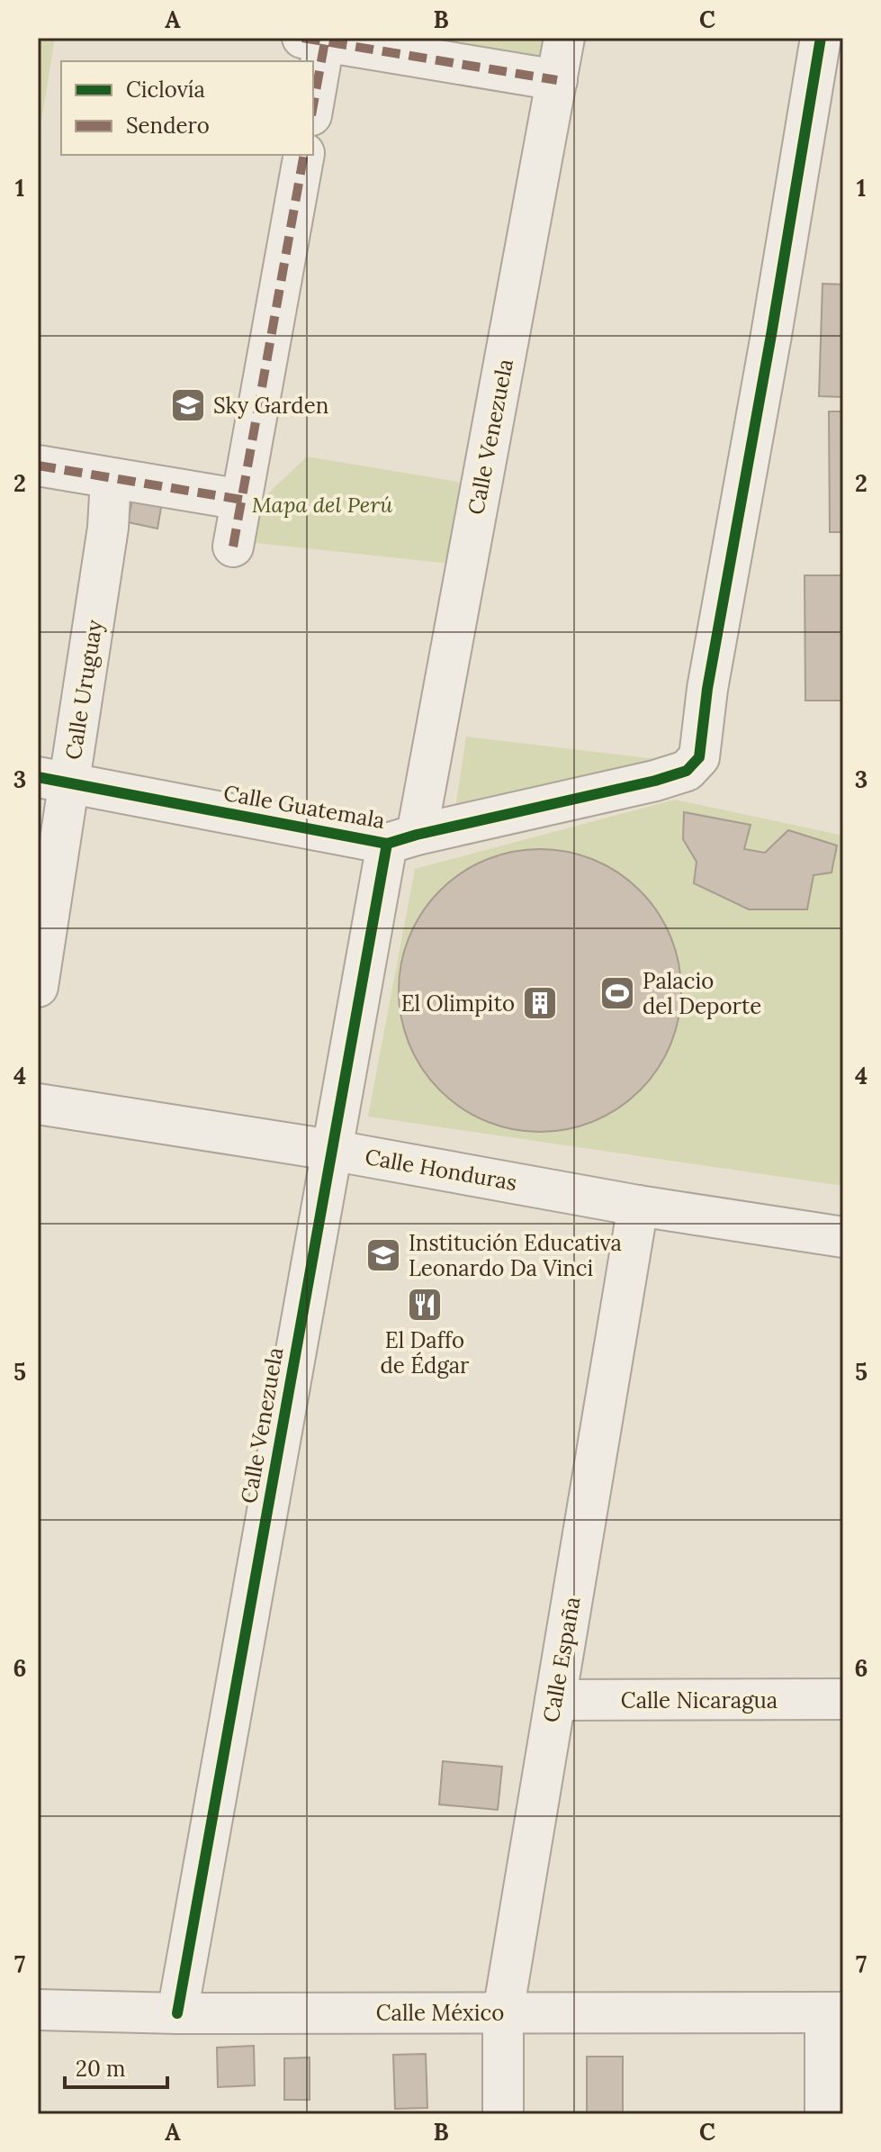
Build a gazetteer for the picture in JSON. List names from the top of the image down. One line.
{"streets":{"street":["Calle Venezuela","Calle Uruguay","Calle Guatemala","Calle Honduras","Calle España","Calle Nicaragua","Calle México"]},"crossings":[["Calle Venezuela","Calle Guatemala"],["Calle Venezuela","Calle Honduras"],["Calle Venezuela","Calle México"],["Calle Uruguay","Calle Guatemala"],["Calle Honduras","Calle España"],["Calle España","Calle Nicaragua"],["Calle España","Calle México"]],"parks":["Mapa del Perú"],"places":{"school or university":["Sky Garden","Institución Educativa Leonardo Da Vinci"],"sports":["Palacio del Deporte"],"building":["El Olimpito"],"restaurant":["El Daffo de Édgar"]},"legend":["Ciclovía","Sendero"],"scale_bar":"20 m","grid":{"columns":["A","B","C"],"rows":["1","2","3","4","5","6","7"]}}
